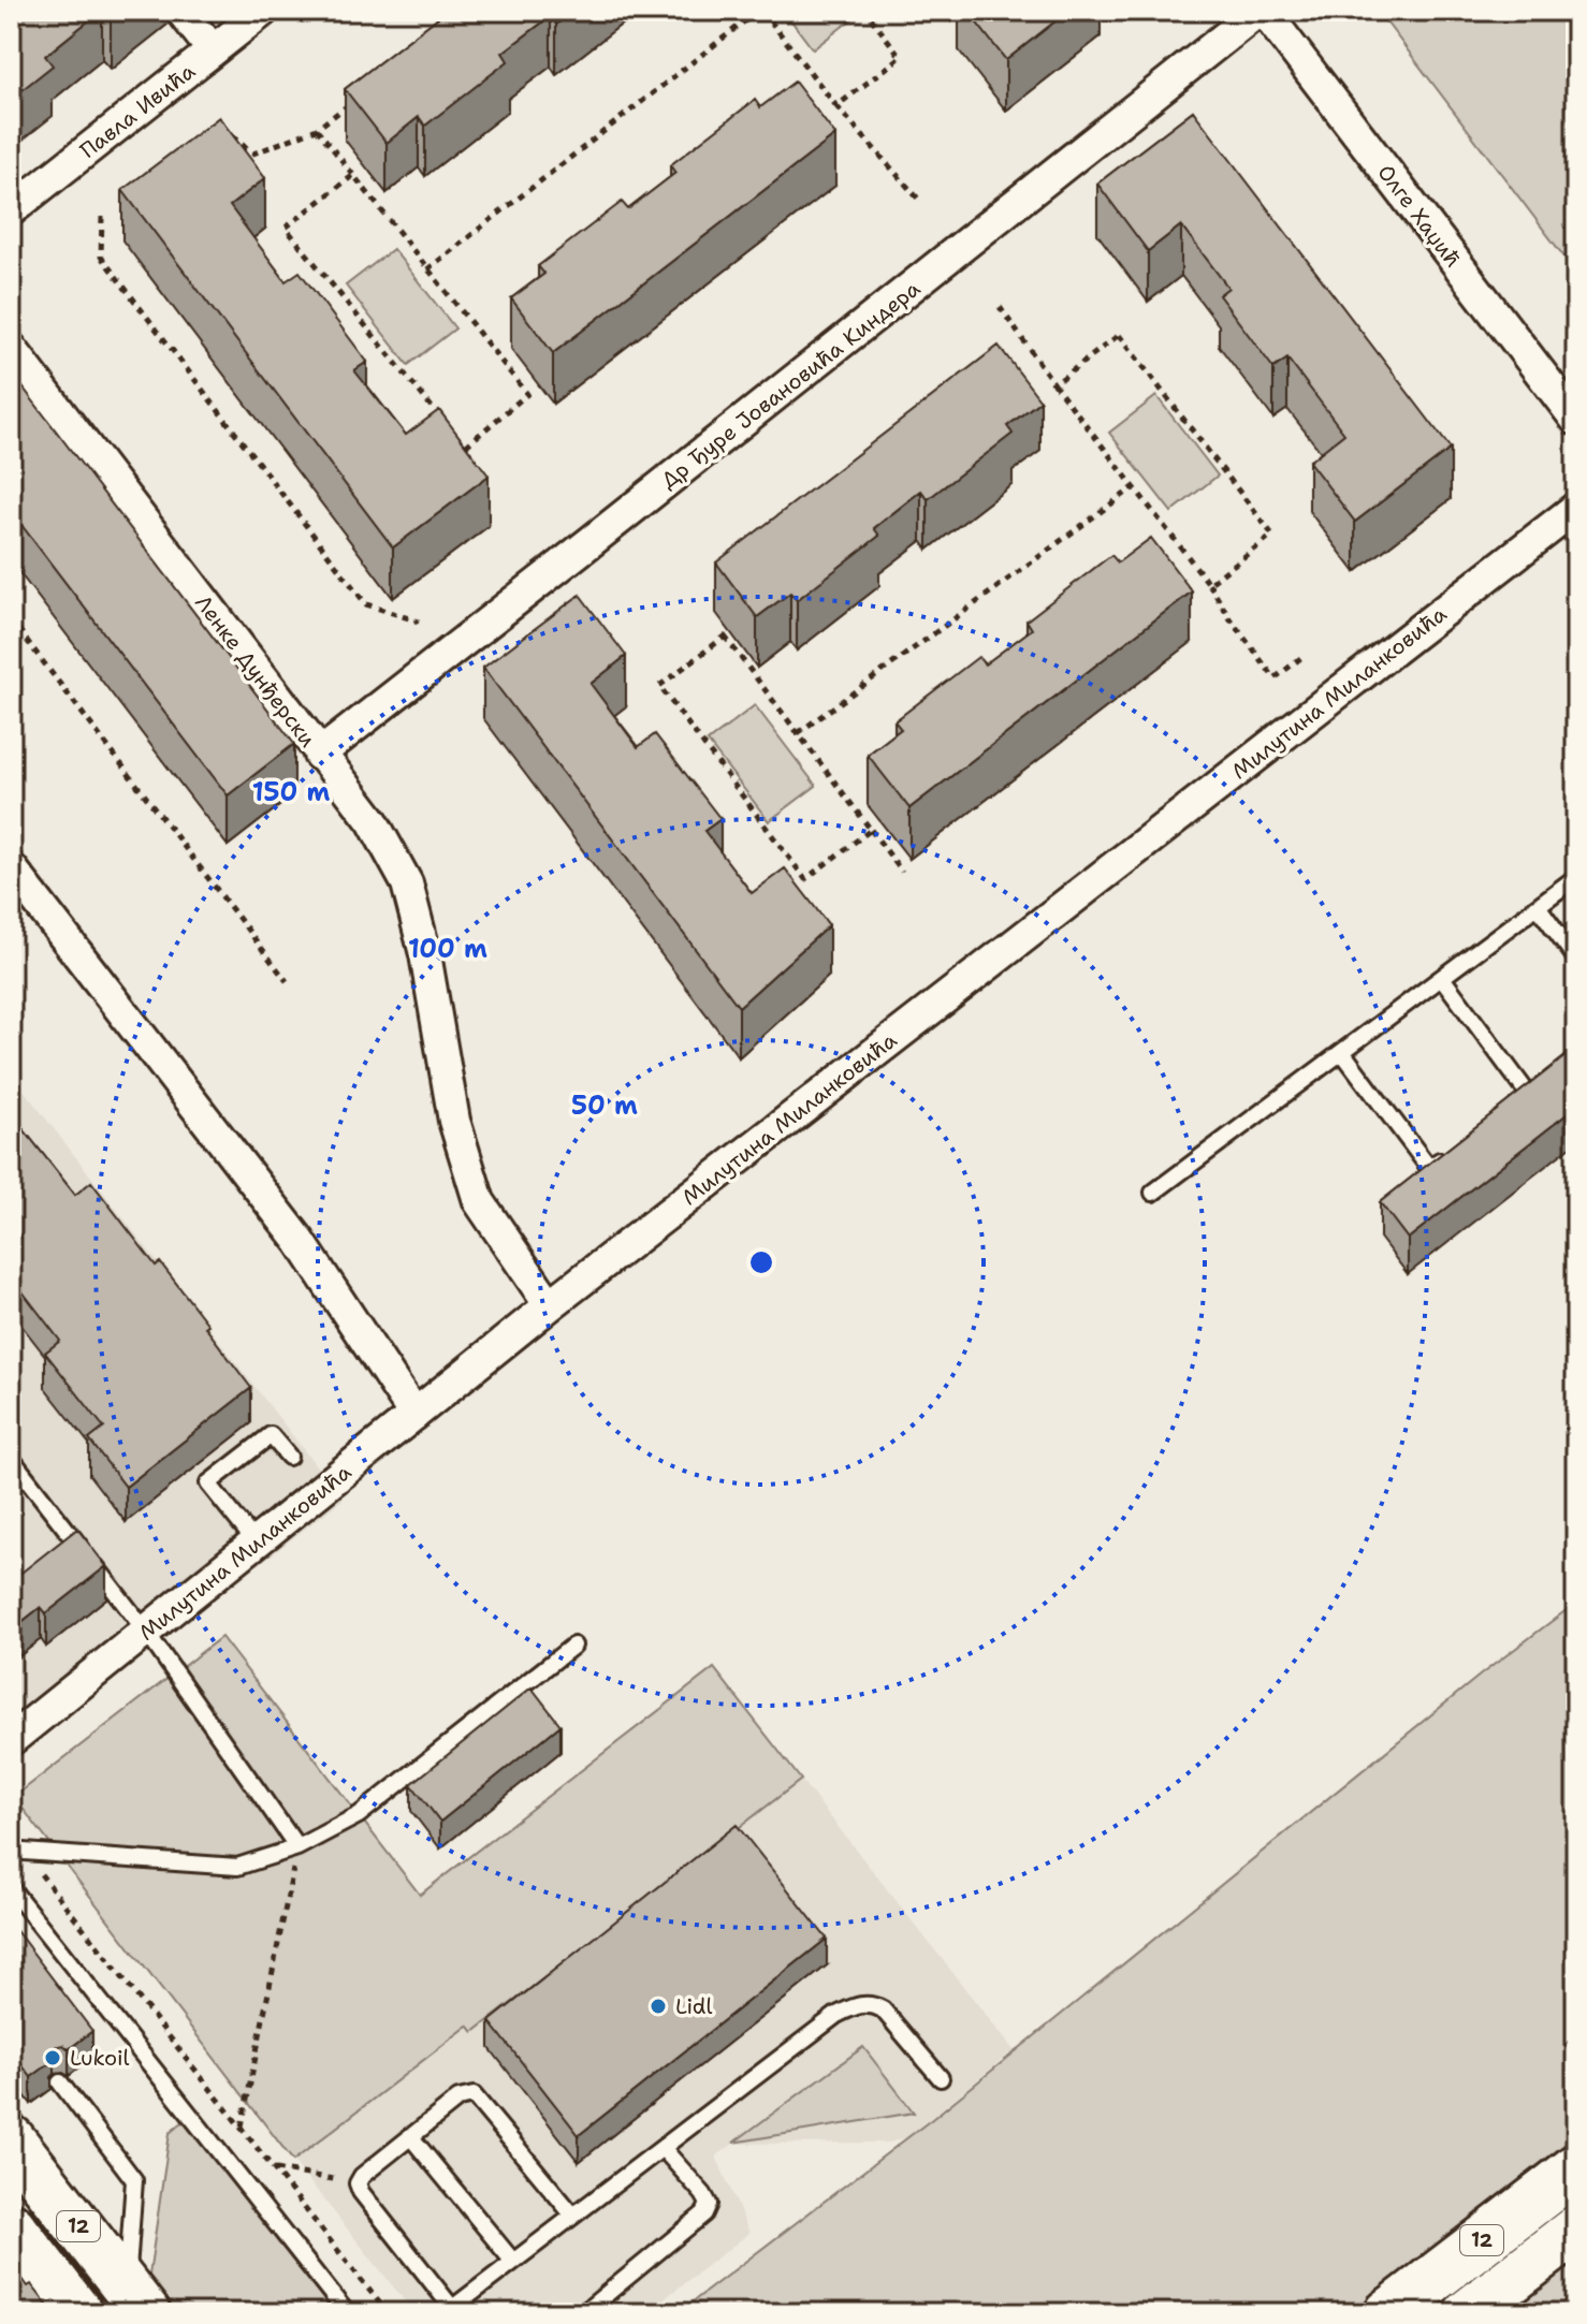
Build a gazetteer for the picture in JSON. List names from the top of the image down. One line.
{"streets":{"main road":["12"],"street":["Павла Ивића","Олге Хаџић","Др Ђуре Јовановића Киндера","Ленке Дунђерски","Милутина Миланковића"]},"crossings":[["Олге Хаџић","Др Ђуре Јовановића Киндера"],["Др Ђуре Јовановића Киндера","Ленке Дунђерски"],["Ленке Дунђерски","Милутина Миланковића"]],"places":["Lidl","Lukoil"],"rings":["150 m","100 m","50 m"]}
